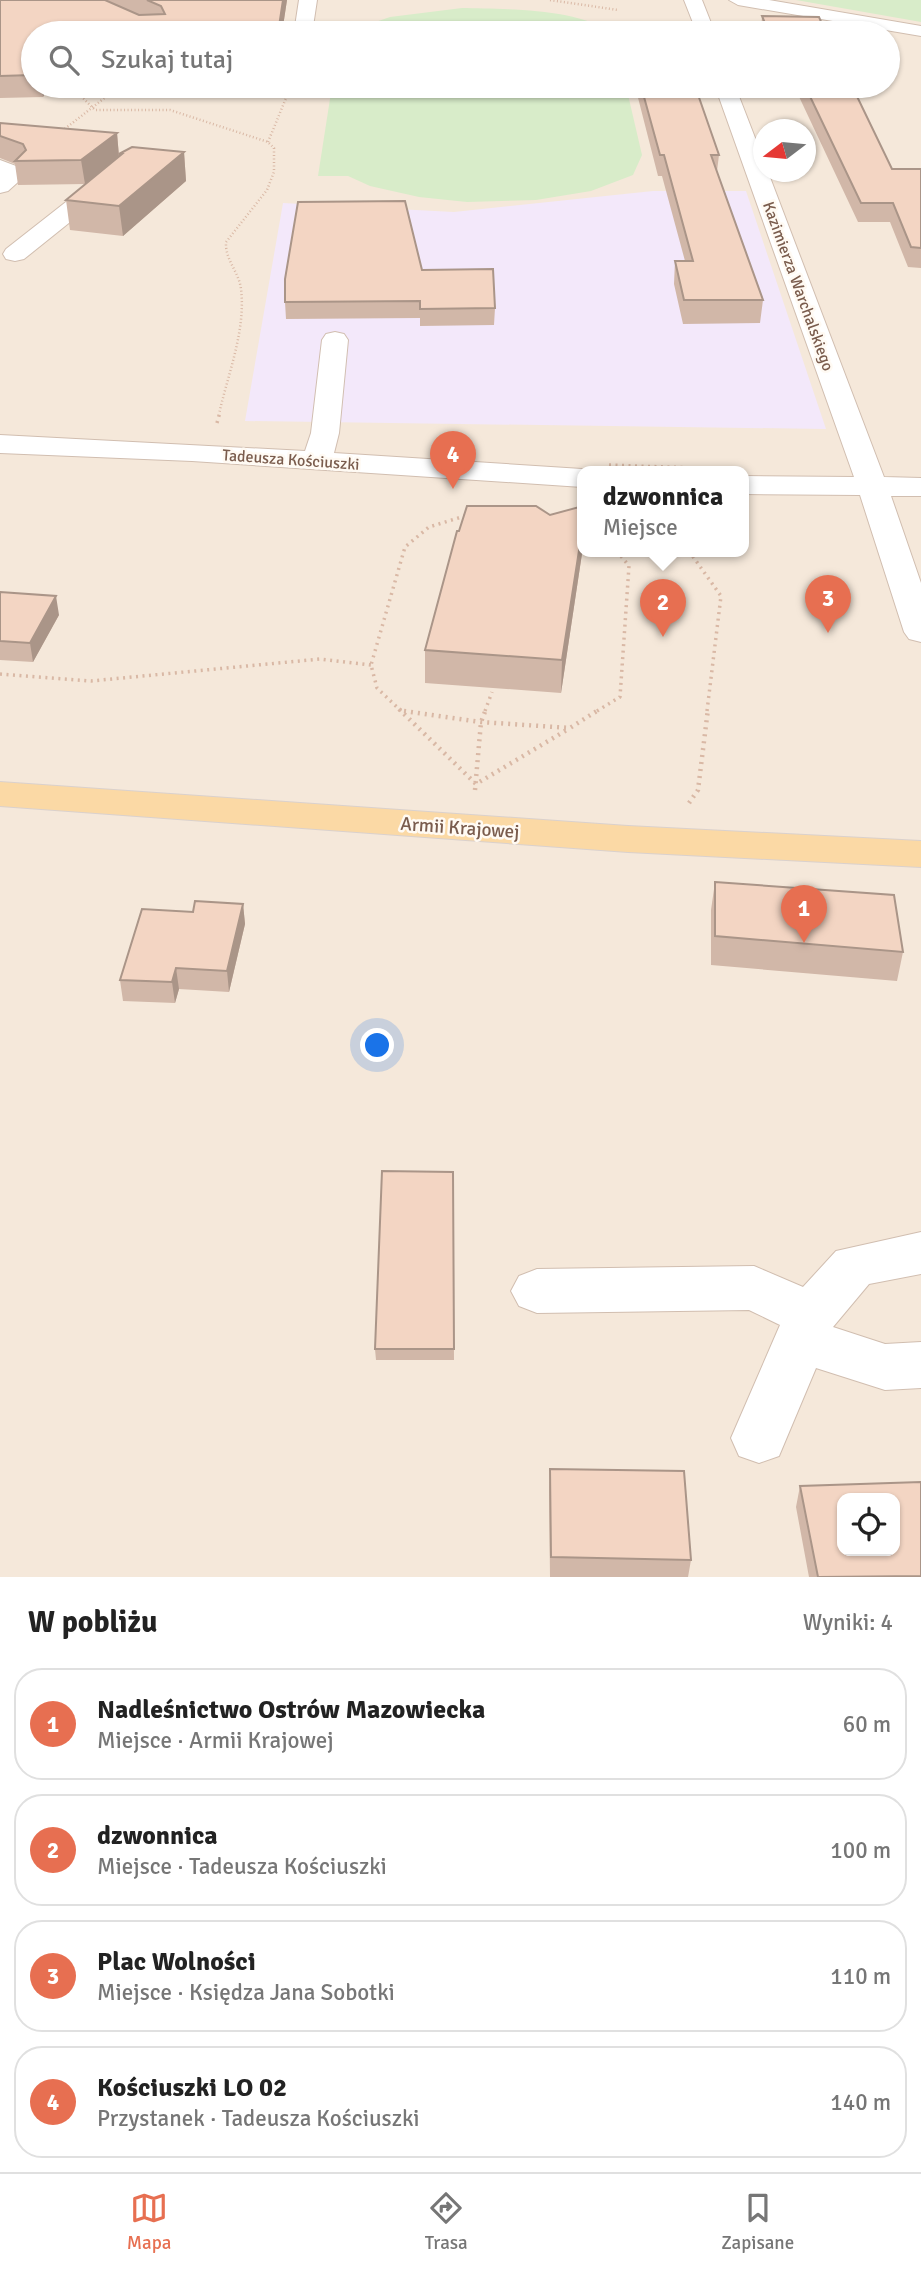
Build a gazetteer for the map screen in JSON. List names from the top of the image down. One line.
{"streets":{"main road":["Armii Krajowej"],"street":["Kazimierza Warchalskiego","Tadeusza Kościuszki"]},"north":"left","page":{"search":"Szukaj tutaj","pins":["4","3","2","1"],"popup":["dzwonnica","Miejsce"],"heading":["W pobliżu","Wyniki: 4"],"list":[{"mark":"1","name":"Nadleśnictwo Ostrów Mazowiecka","note":"Miejsce · Armii Krajowej","value":"60 m"},{"mark":"2","name":"dzwonnica","note":"Miejsce · Tadeusza Kościuszki","value":"100 m"},{"mark":"3","name":"Plac Wolności","note":"Miejsce · Księdza Jana Sobotki","value":"110 m"},{"mark":"4","name":"Kościuszki LO 02","note":"Przystanek · Tadeusza Kościuszki","value":"140 m"}],"nav":["Mapa","Trasa","Zapisane"]}}
